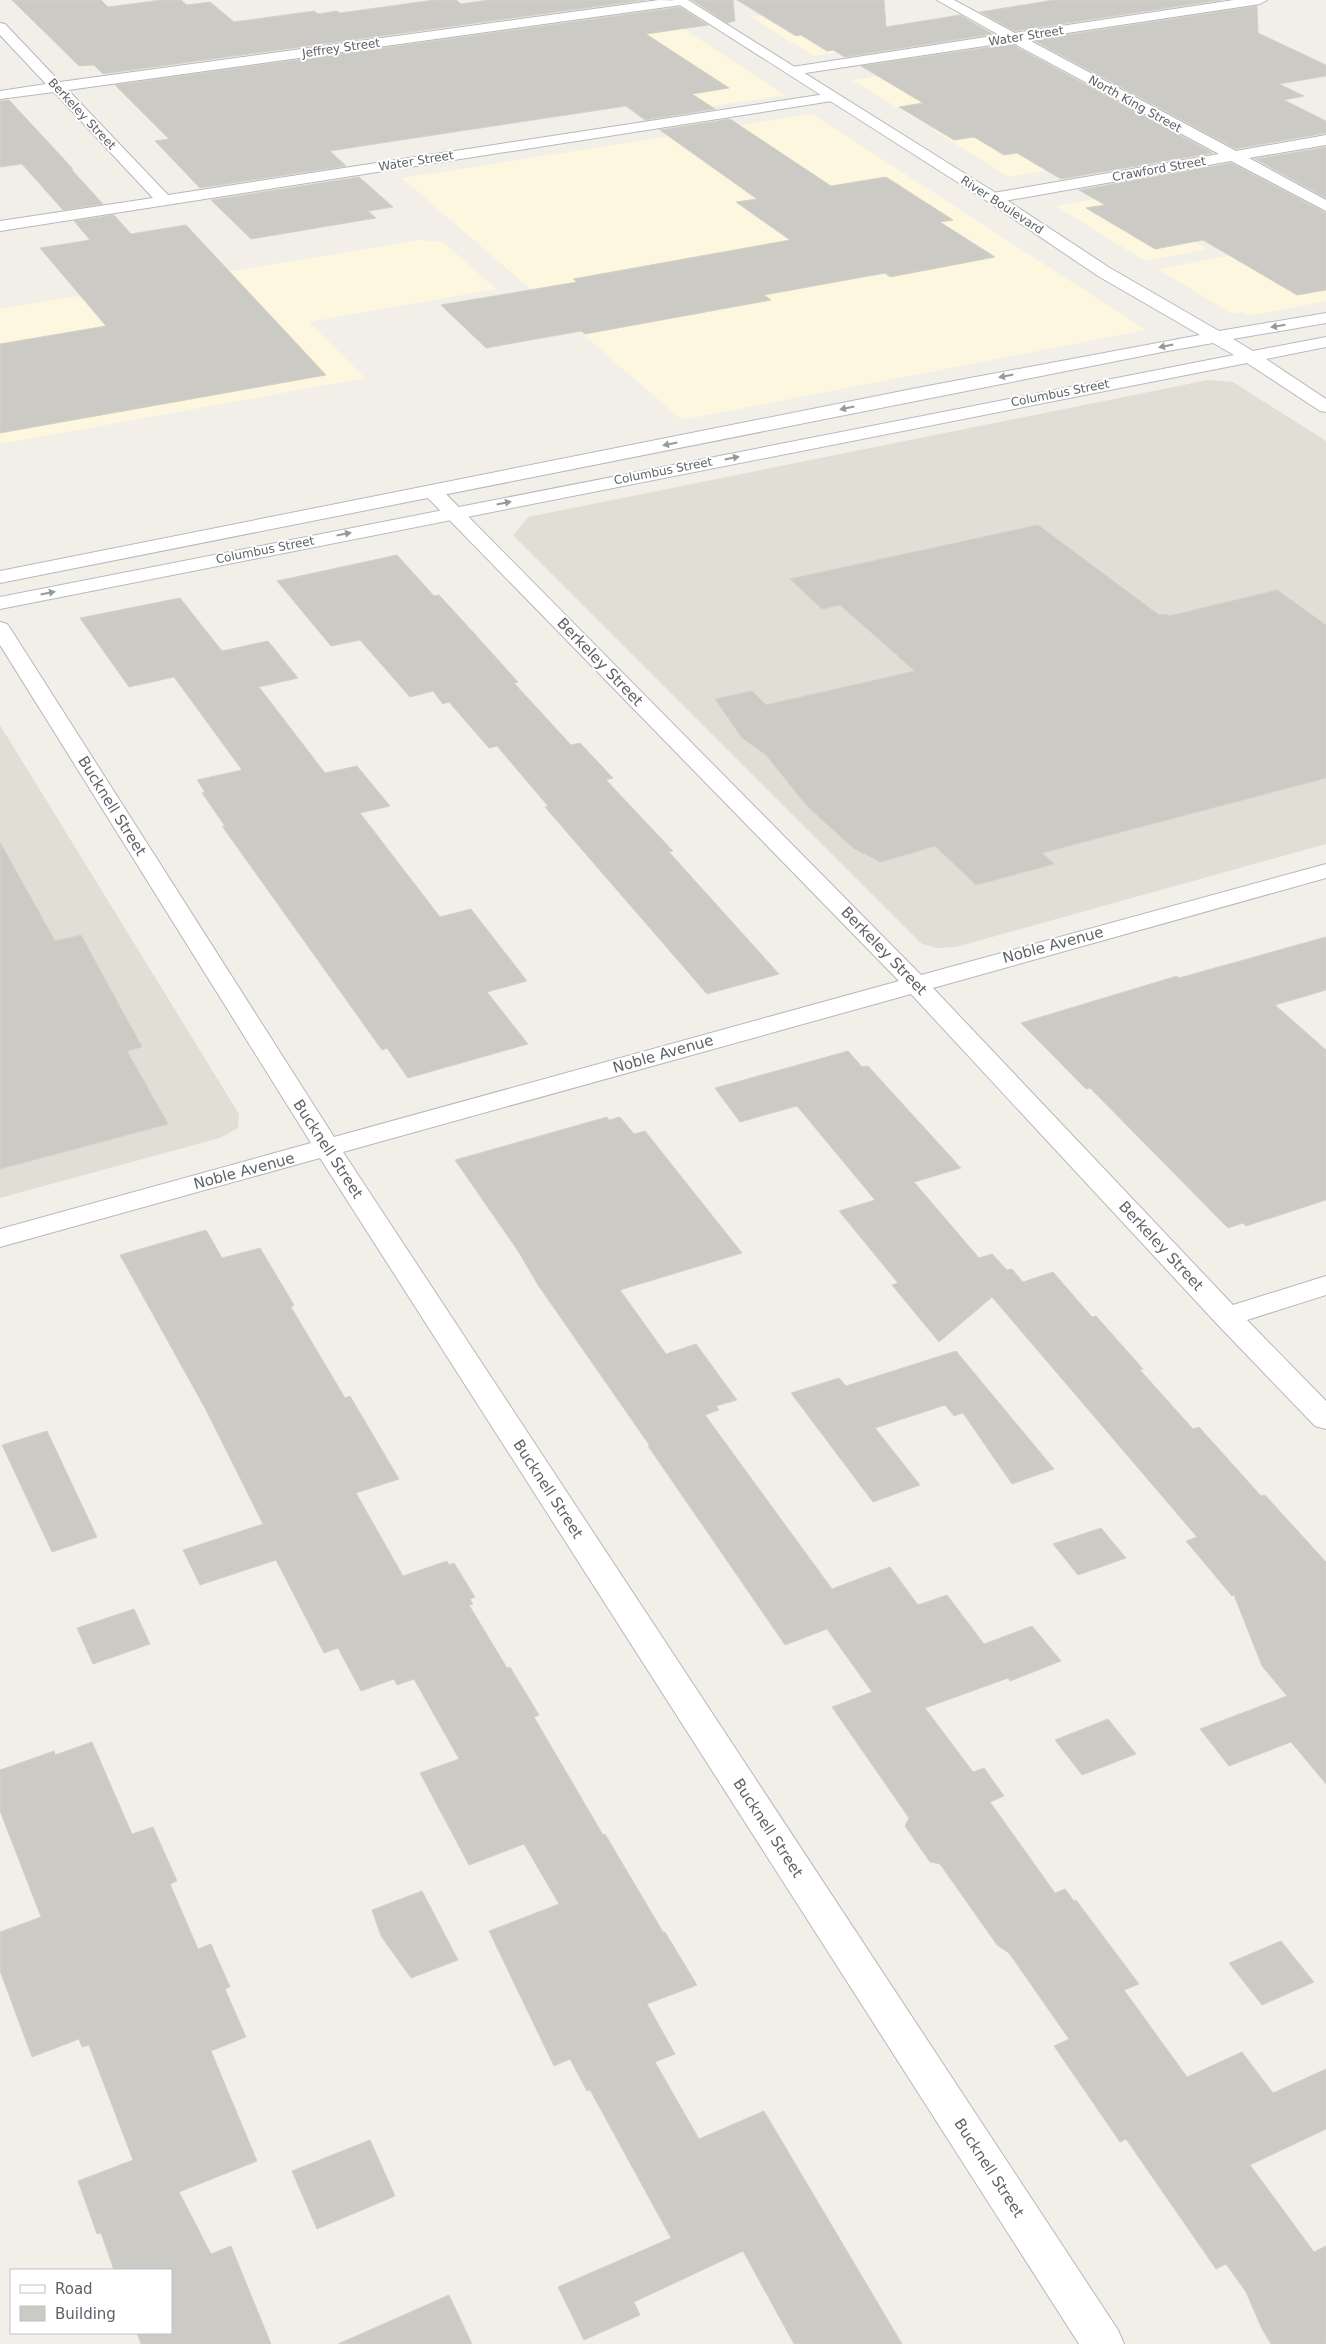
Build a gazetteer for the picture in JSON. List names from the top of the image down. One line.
{"streets":{"street":["Water Street","Jeffrey Street","North King Street","Berkeley Street","Crawford Street","River Boulevard","Columbus Street","Bucknell Street","Noble Avenue"]},"crossings":[["Water Street","North King Street"],["Water Street","Berkeley Street"],["Water Street","River Boulevard"],["Jeffrey Street","Berkeley Street"],["Jeffrey Street","River Boulevard"],["North King Street","Crawford Street"],["Berkeley Street","Columbus Street"],["Berkeley Street","Noble Avenue"],["Crawford Street","River Boulevard"],["River Boulevard","Columbus Street"],["Bucknell Street","Noble Avenue"]],"legend":["Road","Building"]}
